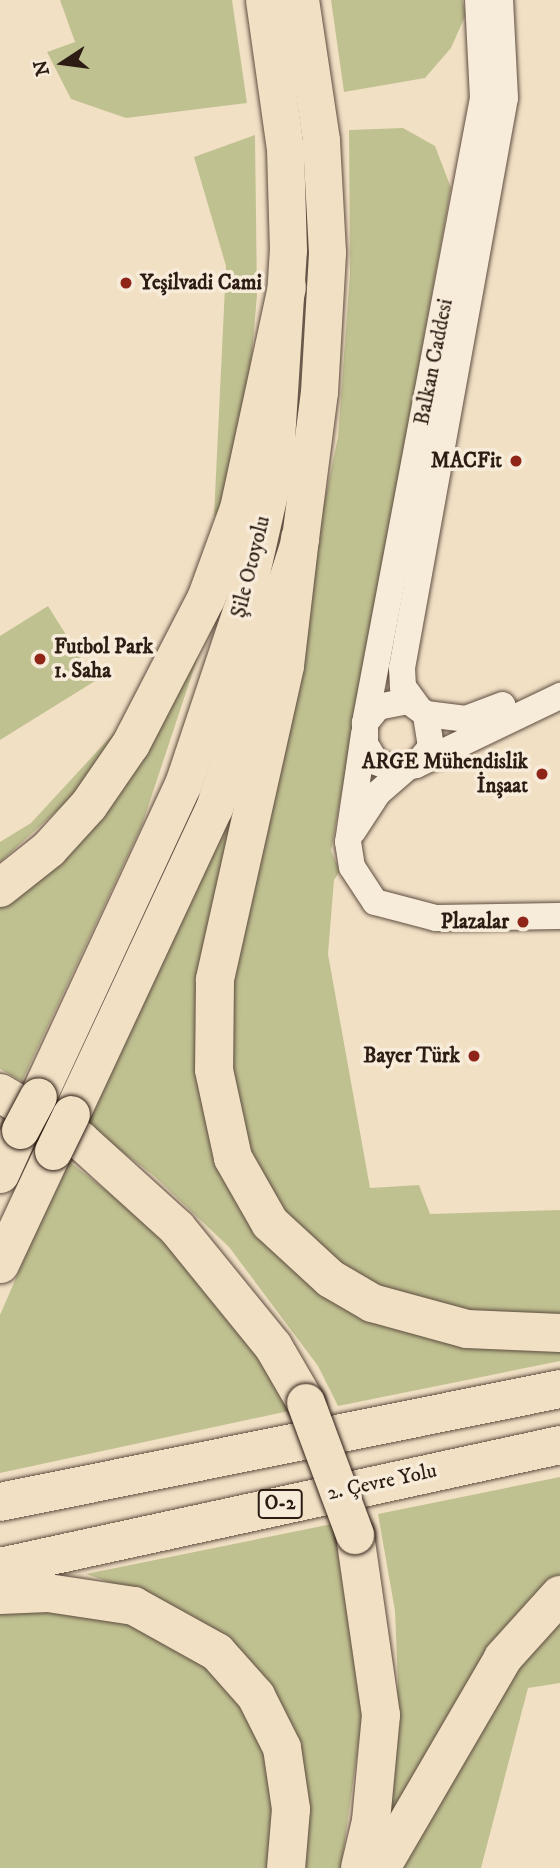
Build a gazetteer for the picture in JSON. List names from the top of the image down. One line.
{"streets":{"highway":["Şile Otoyolu","2. Çevre Yolu","O-2"],"street":["Balkan Caddesi"]},"places":["Yeşilvadi Cami","MACFit","Futbol Park 1. Saha","ARGE Mühendislik İnşaat","Plazalar","Bayer Türk"],"north":"left"}
